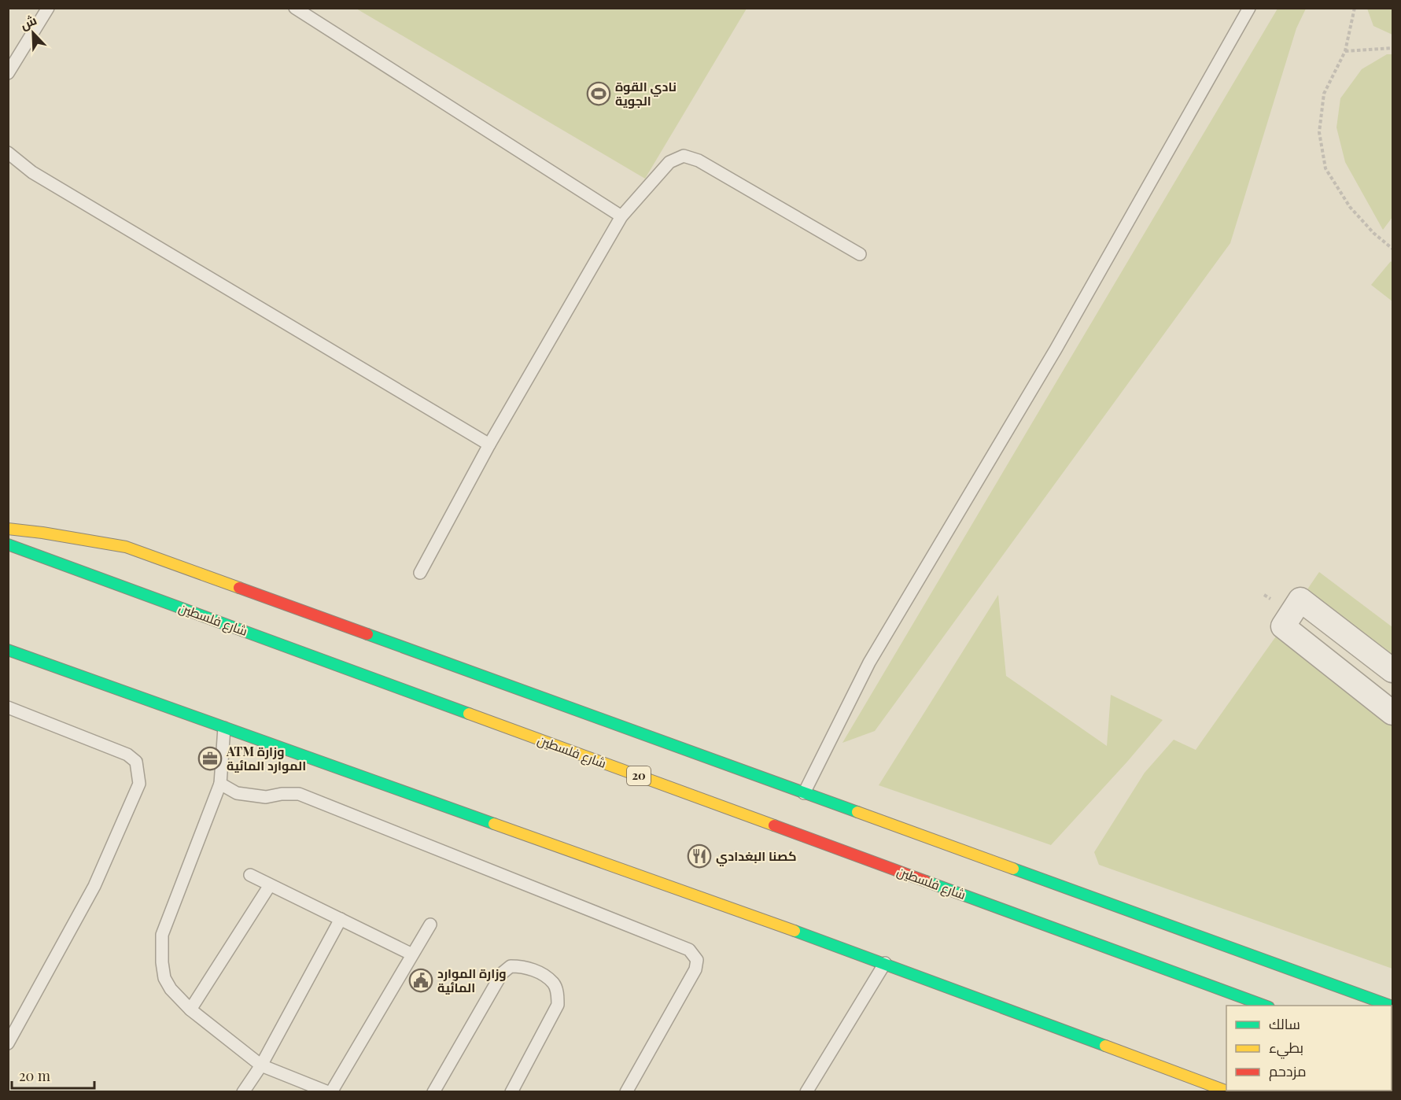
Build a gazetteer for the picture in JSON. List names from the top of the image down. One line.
{"streets":{"main road":["شارع فلسطين","20"]},"places":{"sports":["نادي القوة الجوية"],"office":["ATM وزارة الموارد المائية"],"restaurant":["كصنا البغدادي"],"public building":["وزارة الموارد المائية"]},"legend":["سالك","بطيء","مزدحم"],"scale_bar":"20 m","north":"top left"}
